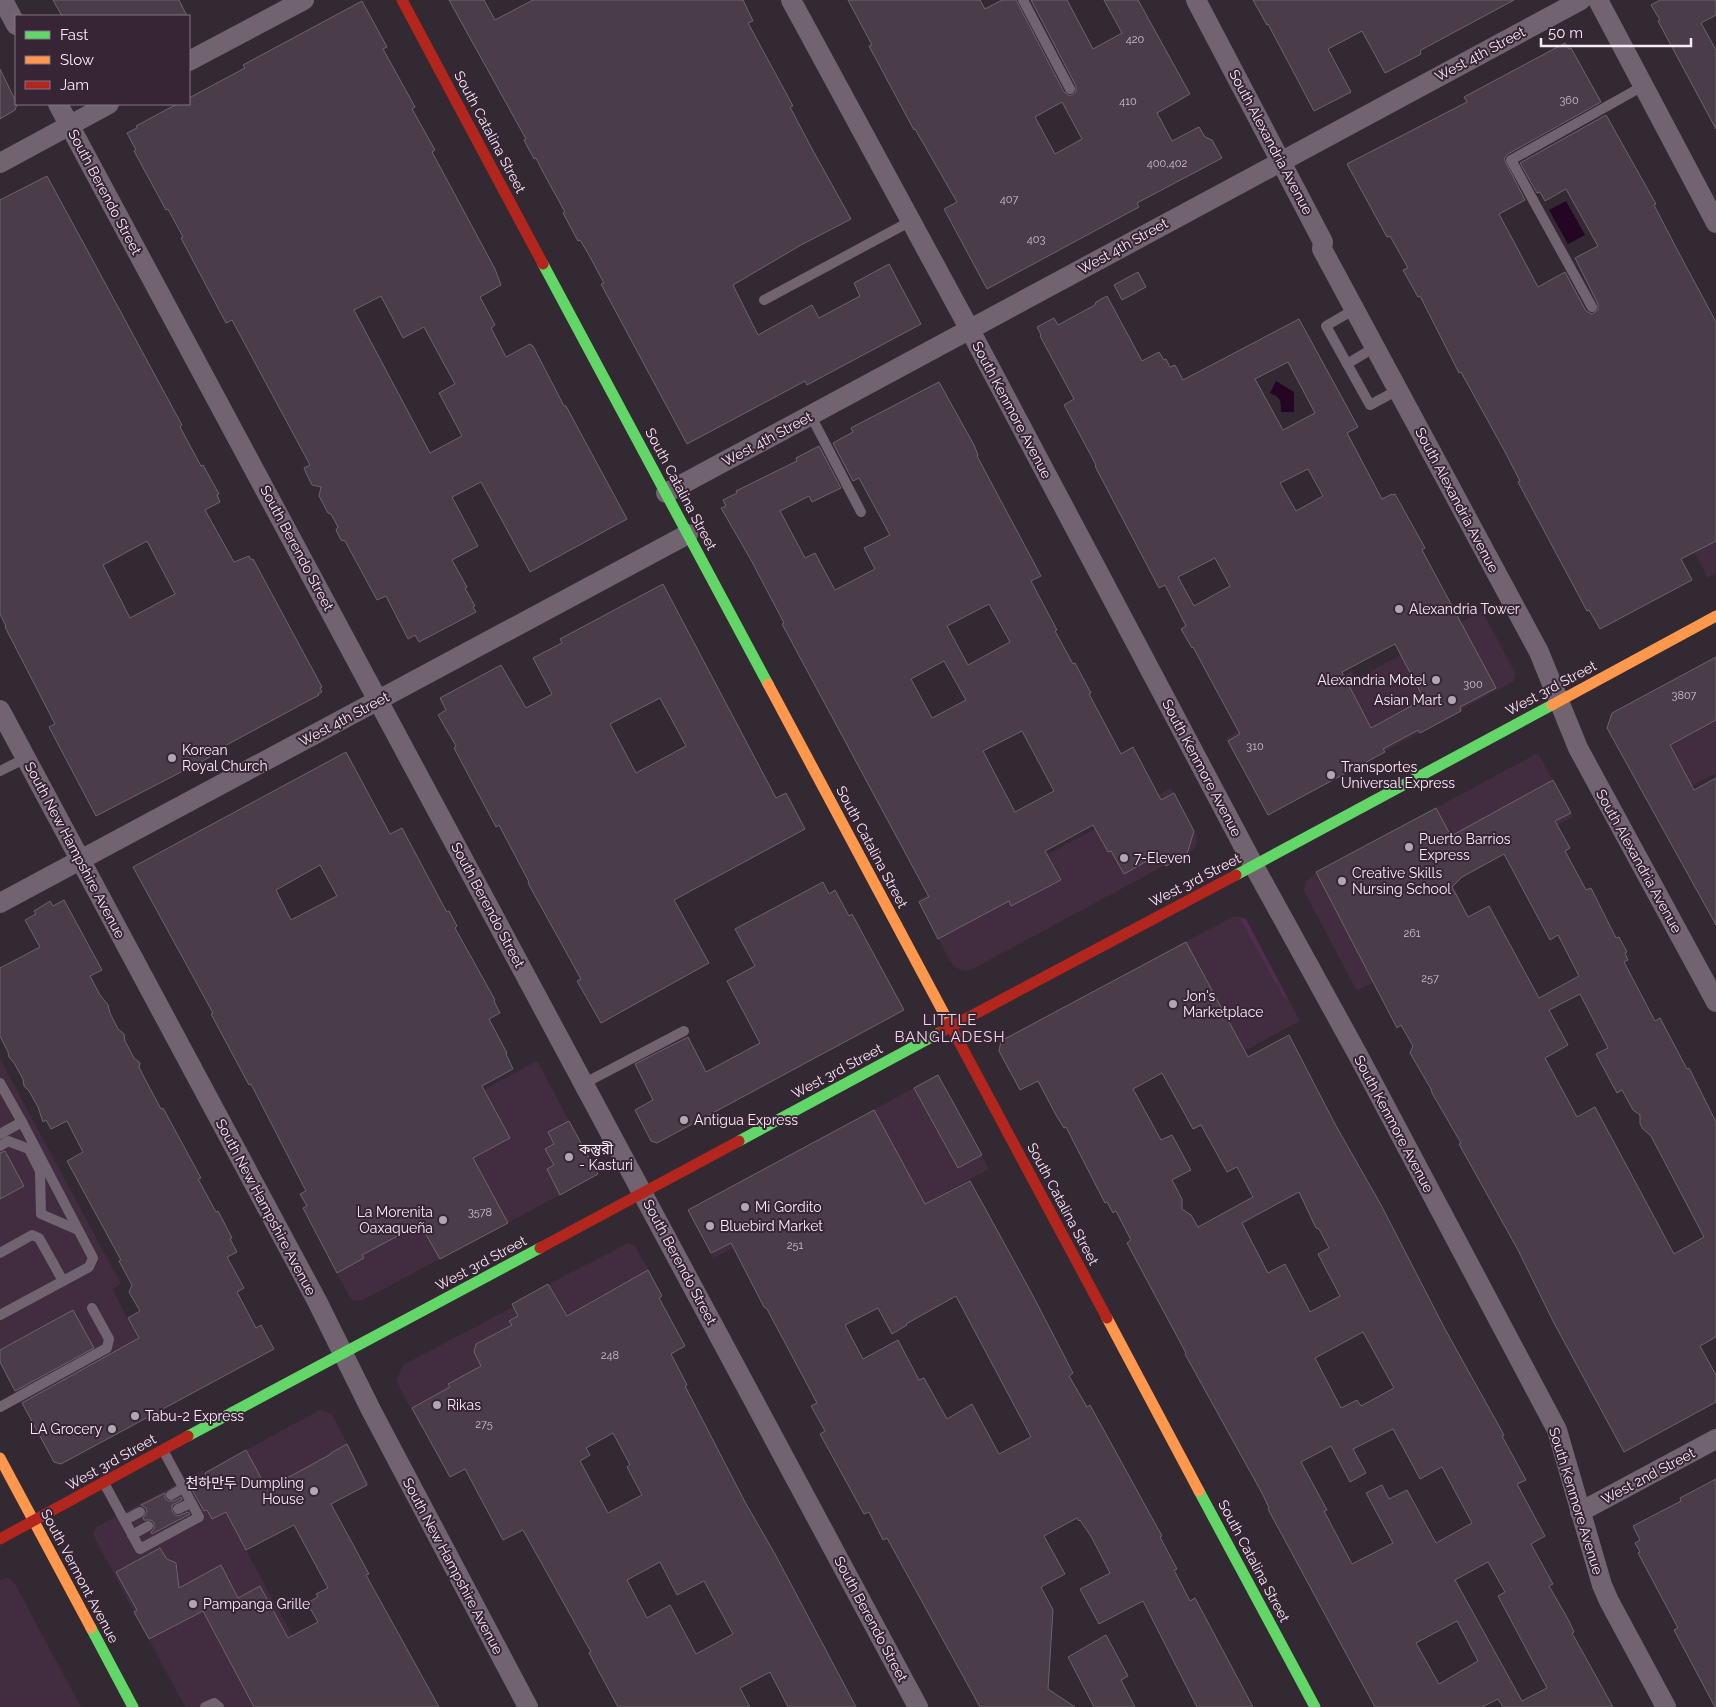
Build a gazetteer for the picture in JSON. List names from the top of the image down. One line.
{"streets":{"main road":["South Catalina Street","West 3rd Street","South Vermont Avenue"],"street":["West 4th Street","South Alexandria Avenue","South Berendo Street","South Kenmore Avenue","South New Hampshire Avenue","West 2nd Street"]},"crossings":[["West 4th Street","South Catalina Street"],["West 4th Street","South Alexandria Avenue"],["West 4th Street","South Berendo Street"],["West 4th Street","South Kenmore Avenue"],["West 4th Street","South New Hampshire Avenue"],["South Catalina Street","West 3rd Street"],["South Alexandria Avenue","West 3rd Street"],["South Berendo Street","West 3rd Street"],["South Kenmore Avenue","West 3rd Street"],["South Kenmore Avenue","West 2nd Street"],["West 3rd Street","South New Hampshire Avenue"],["West 3rd Street","South Vermont Avenue"]],"districts":["LITTLE BANGLADESH"],"places":["Alexandria Tower","Alexandria Motel","Asian Mart","Korean Royal Church","Transportes Universal Express","Puerto Barrios Express","7-Eleven","Creative Skills Nursing School","Jon's Marketplace","Antigua Express","কস্তুরী - Kasturi","Mi Gordito","La Morenita Oaxaqueña","Bluebird Market","Rikas","Tabu-2 Express","LA Grocery","천하만두 Dumpling House","Pampanga Grille"],"house_numbers":["420","360","410","400,402","407","403","300","3807","310","261","257","3578","251","248","275"],"legend":["Fast","Slow","Jam"],"scale_bar":"50 m"}
